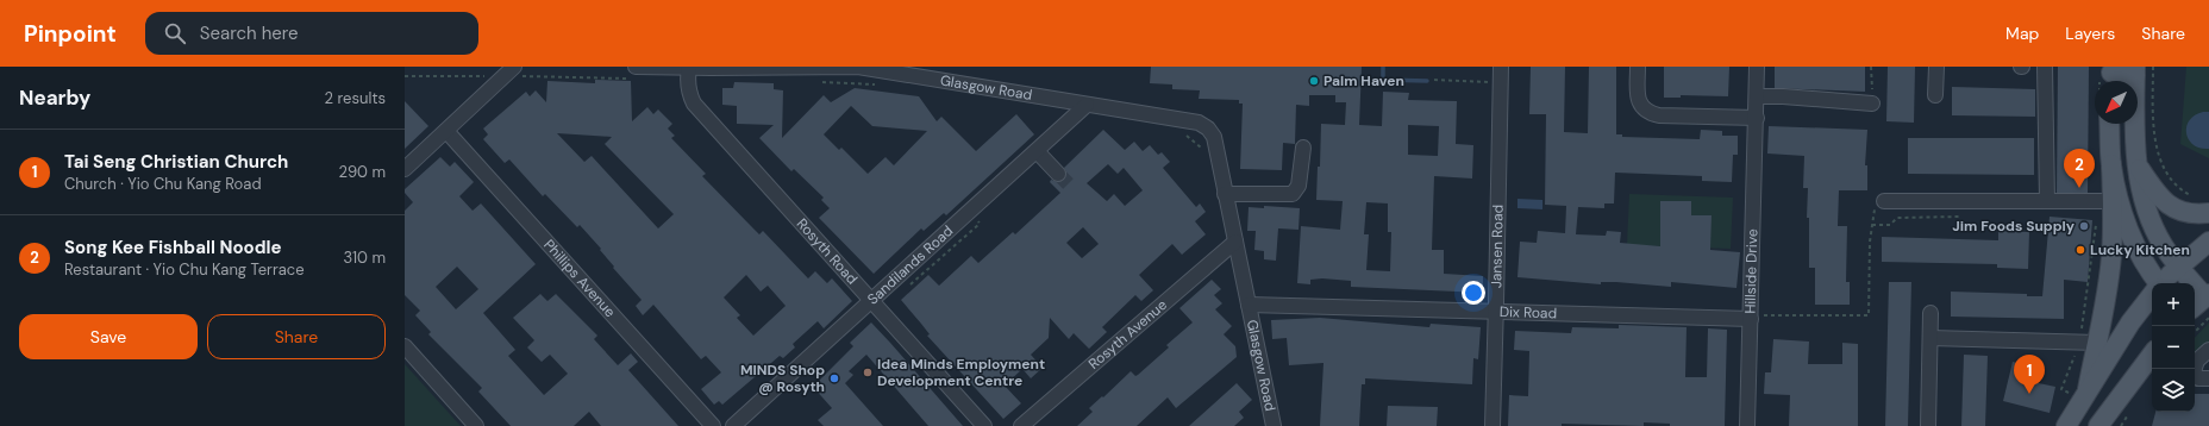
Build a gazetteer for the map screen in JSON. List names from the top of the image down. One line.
{"streets":{"street":["Glasgow Road","Jansen Road","Rosyth Road","Sandilands Road","Hillside Drive","Phillips Avenue","Dix Road","Rosyth Avenue"]},"crossings":[["Glasgow Road","Rosyth Road"],["Glasgow Road","Sandilands Road"],["Glasgow Road","Dix Road"],["Glasgow Road","Rosyth Avenue"],["Jansen Road","Dix Road"],["Rosyth Road","Sandilands Road"],["Hillside Drive","Dix Road"]],"places":["Palm Haven","Jim Foods Supply","Lucky Kitchen","Idea Minds Employment Development Centre","MINDS Shop @ Rosyth"],"north":"bottom left","page":{"header":"Pinpoint","search":"Search here","nav":["Map","Layers","Share"],"heading":["Nearby","2 results"],"list":[{"mark":"1","name":"Tai Seng Christian Church","note":"Church · Yio Chu Kang Road","value":"290 m"},{"mark":"2","name":"Song Kee Fishball Noodle","note":"Restaurant · Yio Chu Kang Terrace","value":"310 m"}],"pins":["2","1"],"map_buttons":["+","−"],"buttons":["Save","Share"]}}
